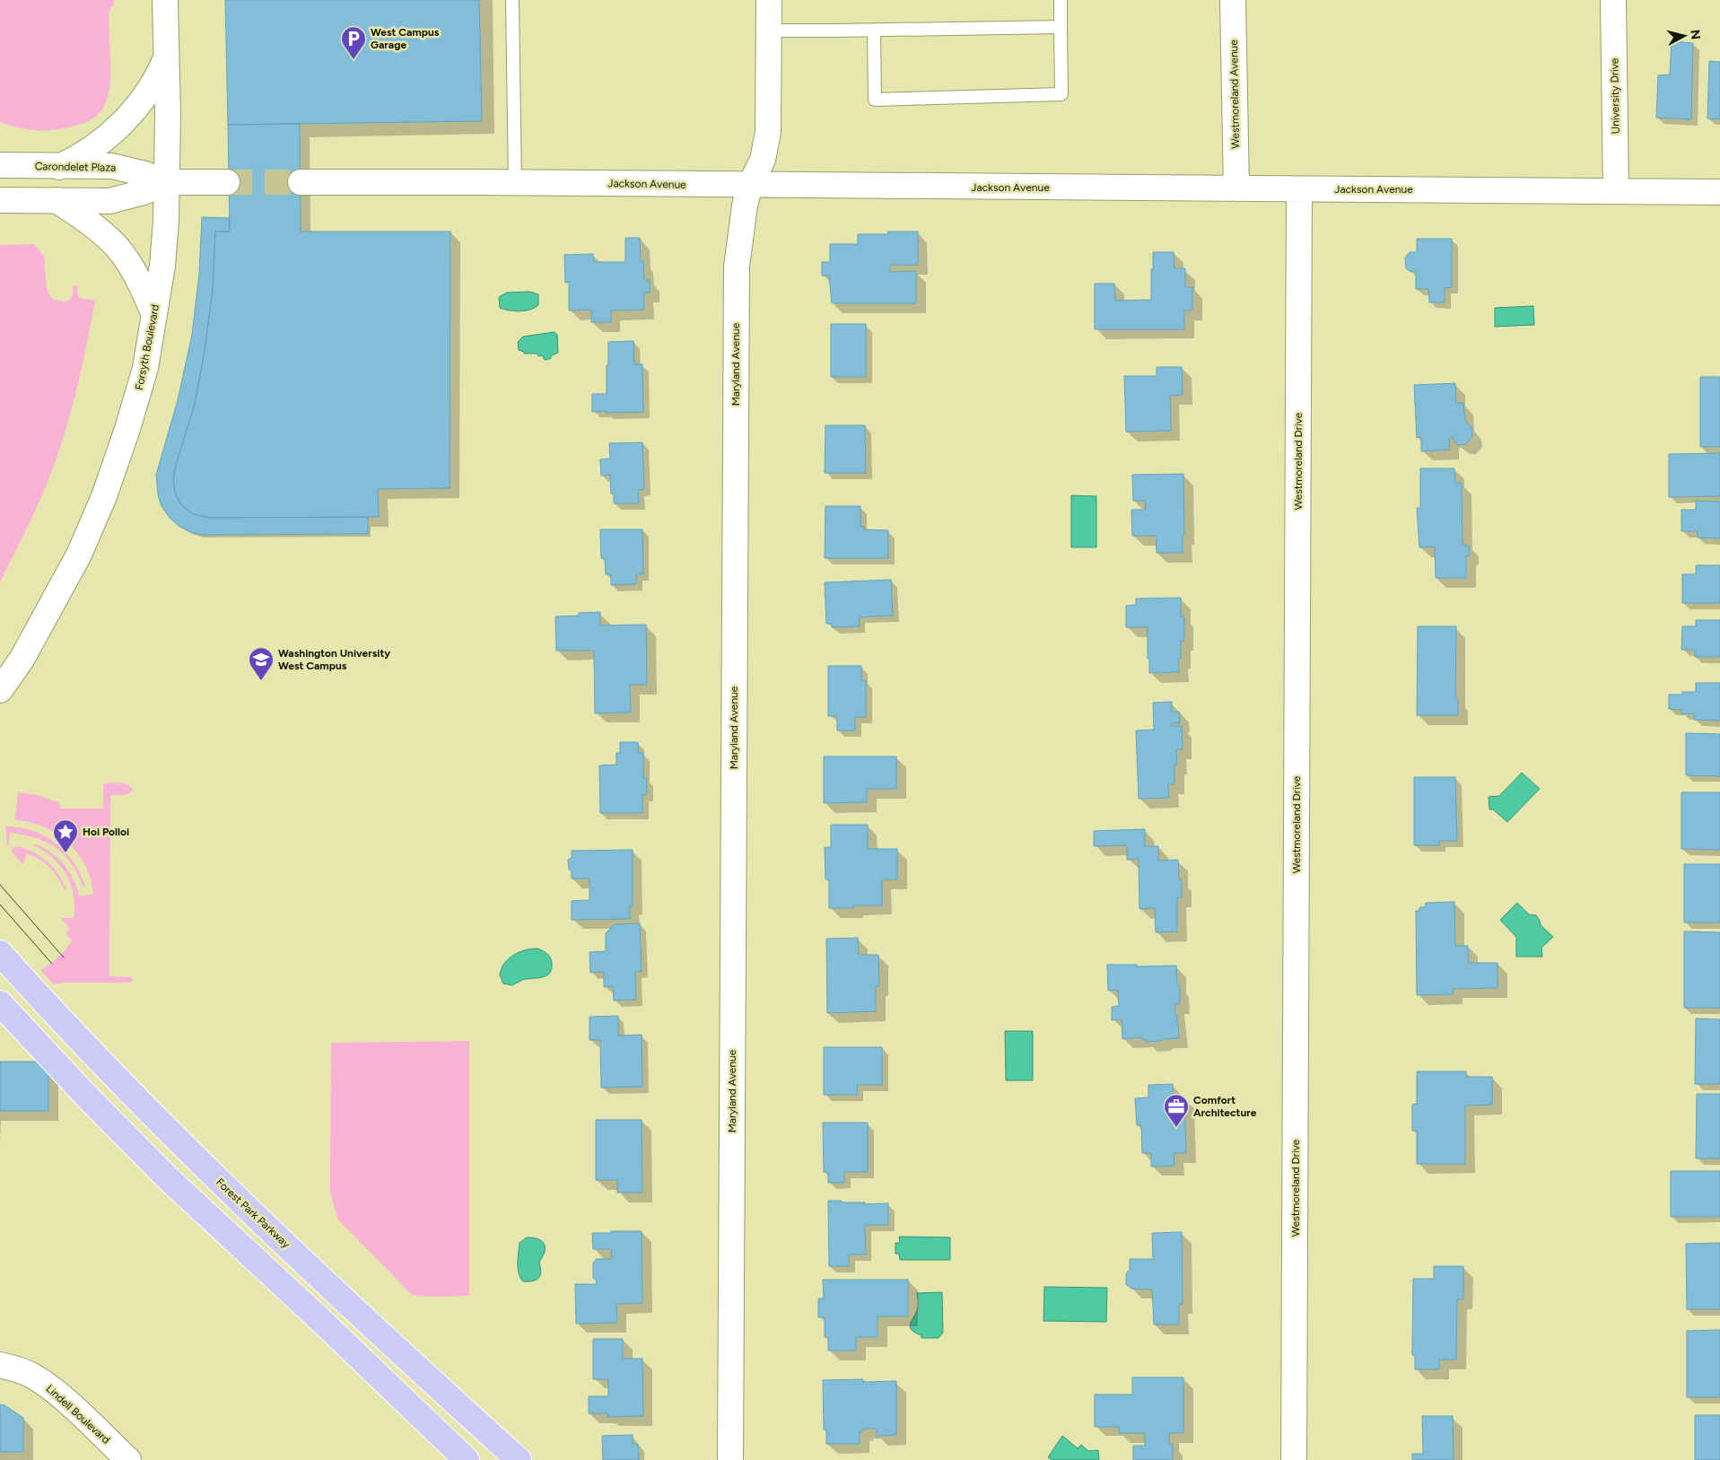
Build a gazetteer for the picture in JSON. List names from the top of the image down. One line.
{"streets":{"highway":["Forest Park Parkway"],"street":["Westmoreland Avenue","University Drive","Carondelet Plaza","Jackson Avenue","Forsyth Boulevard","Maryland Avenue","Westmoreland Drive","Lindell Boulevard"]},"crossings":[["Westmoreland Avenue","Jackson Avenue"],["University Drive","Jackson Avenue"],["Carondelet Plaza","Forsyth Boulevard"],["Jackson Avenue","Maryland Avenue"],["Jackson Avenue","Westmoreland Drive"]],"places":{"parking":["West Campus Garage"],"school or university":["Washington University West Campus"],"place":["Hoi Polloi"],"office":["Comfort Architecture"]},"north":"right"}
